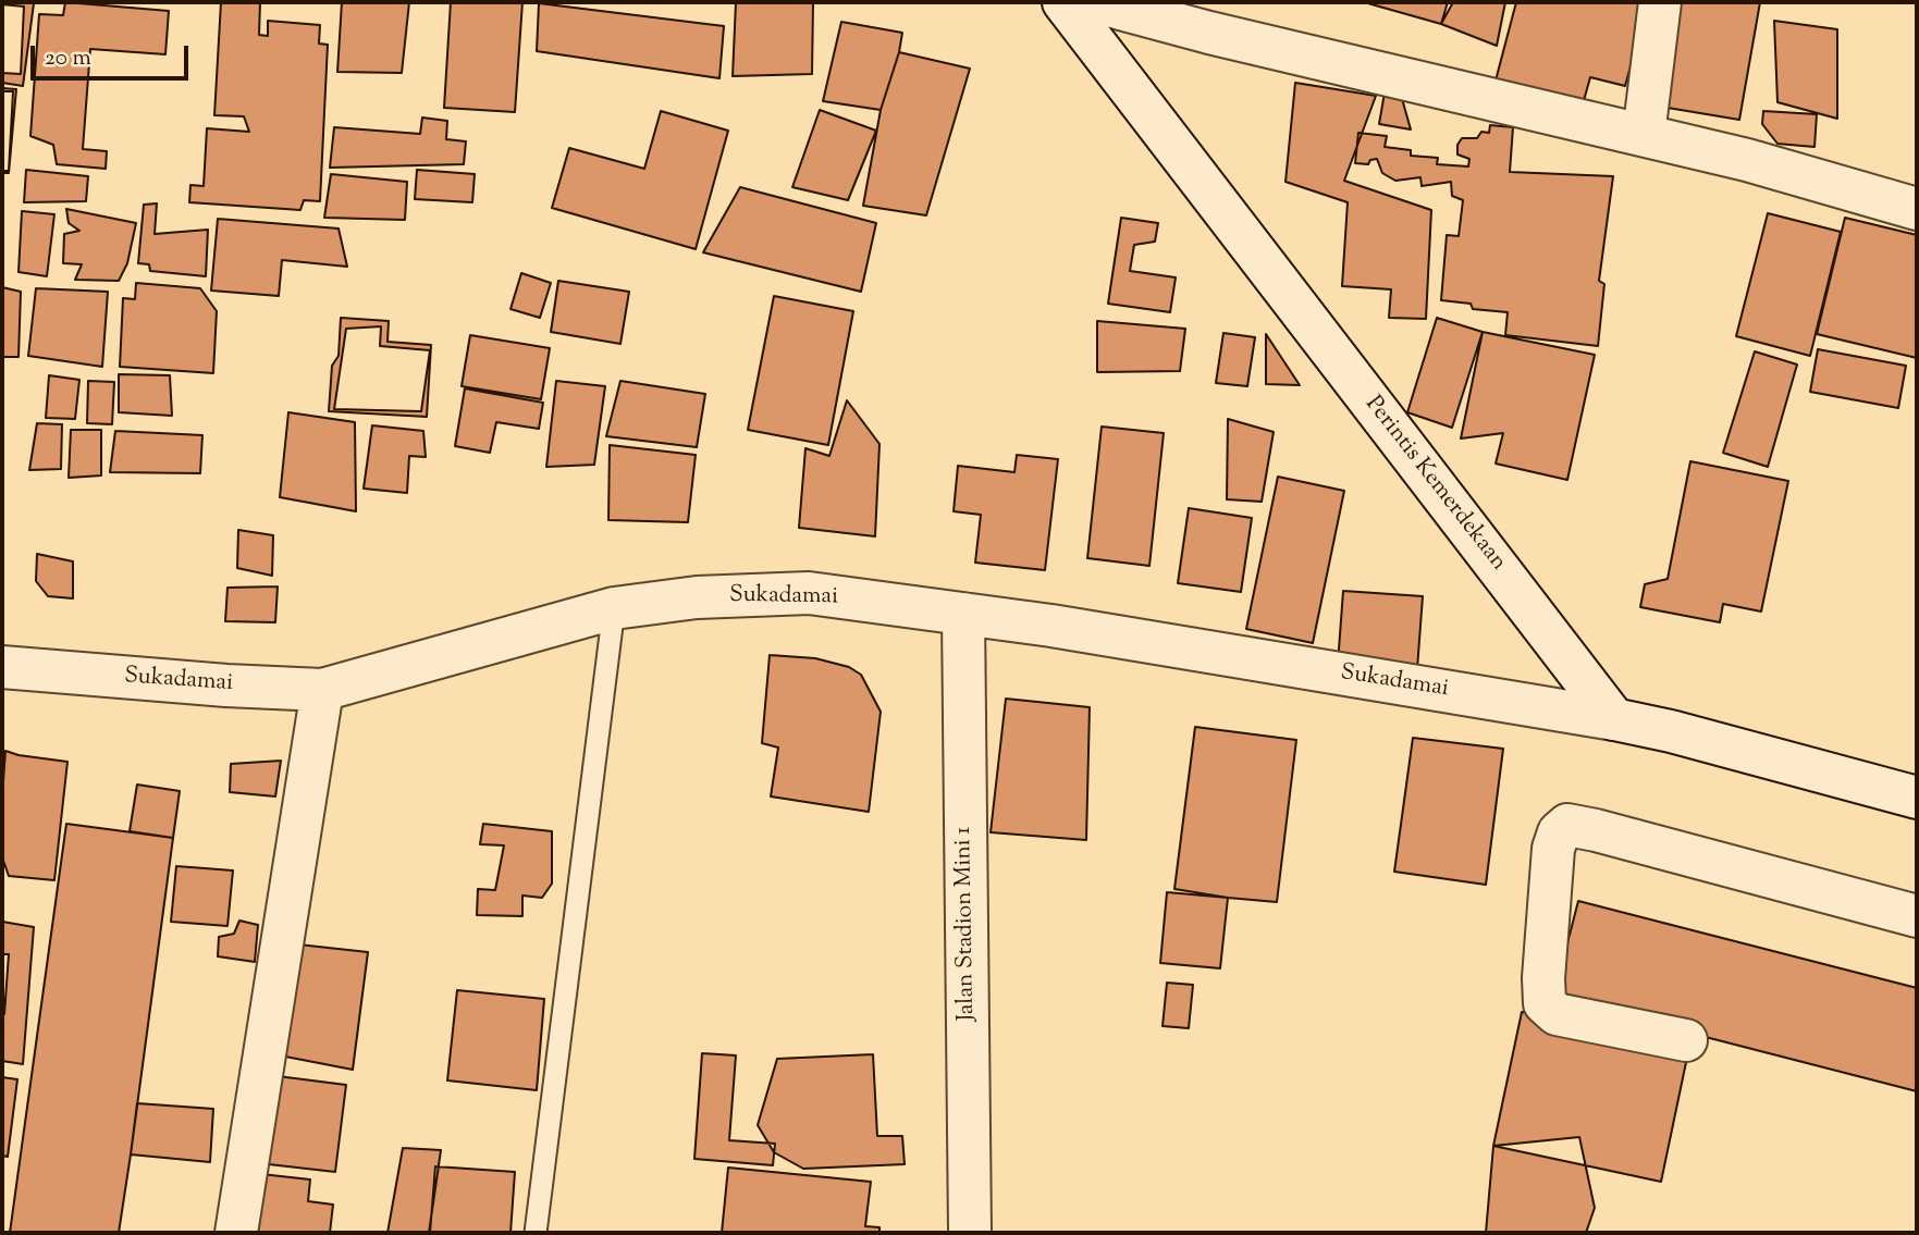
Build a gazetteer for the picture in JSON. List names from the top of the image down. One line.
{"streets":{"street":["Perintis Kemerdekaan","Sukadamai","Jalan Stadion Mini 1"]},"crossings":[["Perintis Kemerdekaan","Sukadamai"],["Sukadamai","Jalan Stadion Mini 1"]],"scale_bar":"20 m"}
